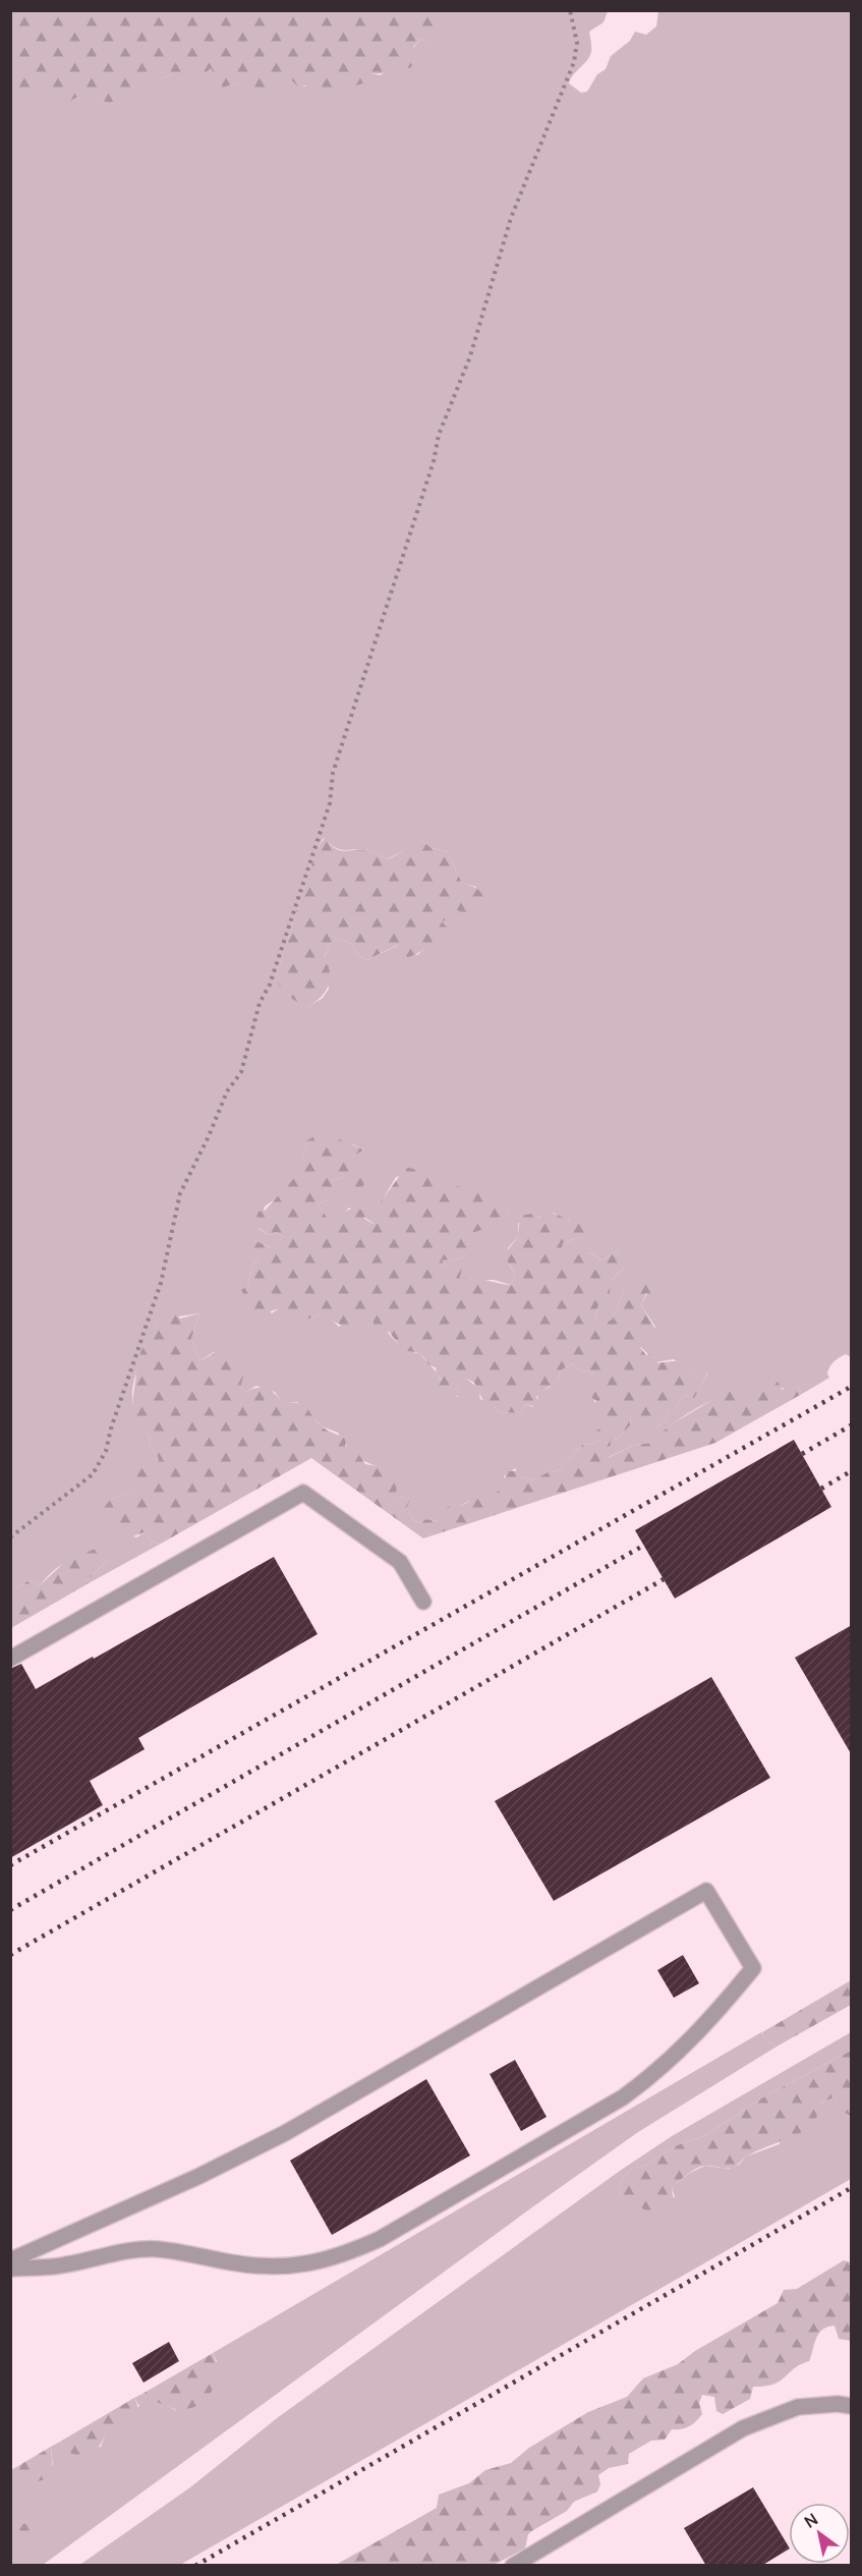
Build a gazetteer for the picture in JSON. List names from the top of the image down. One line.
{"north":"top left"}
